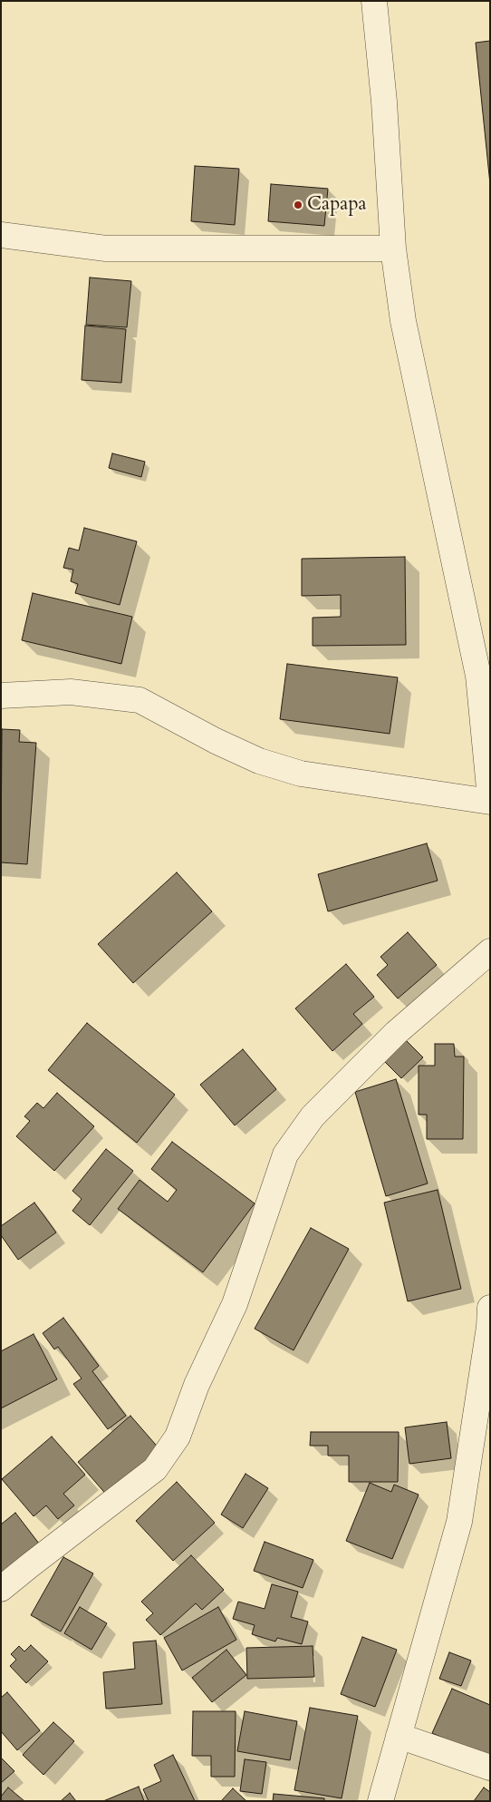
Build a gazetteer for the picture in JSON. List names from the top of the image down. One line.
{"places":["Capapa"]}
